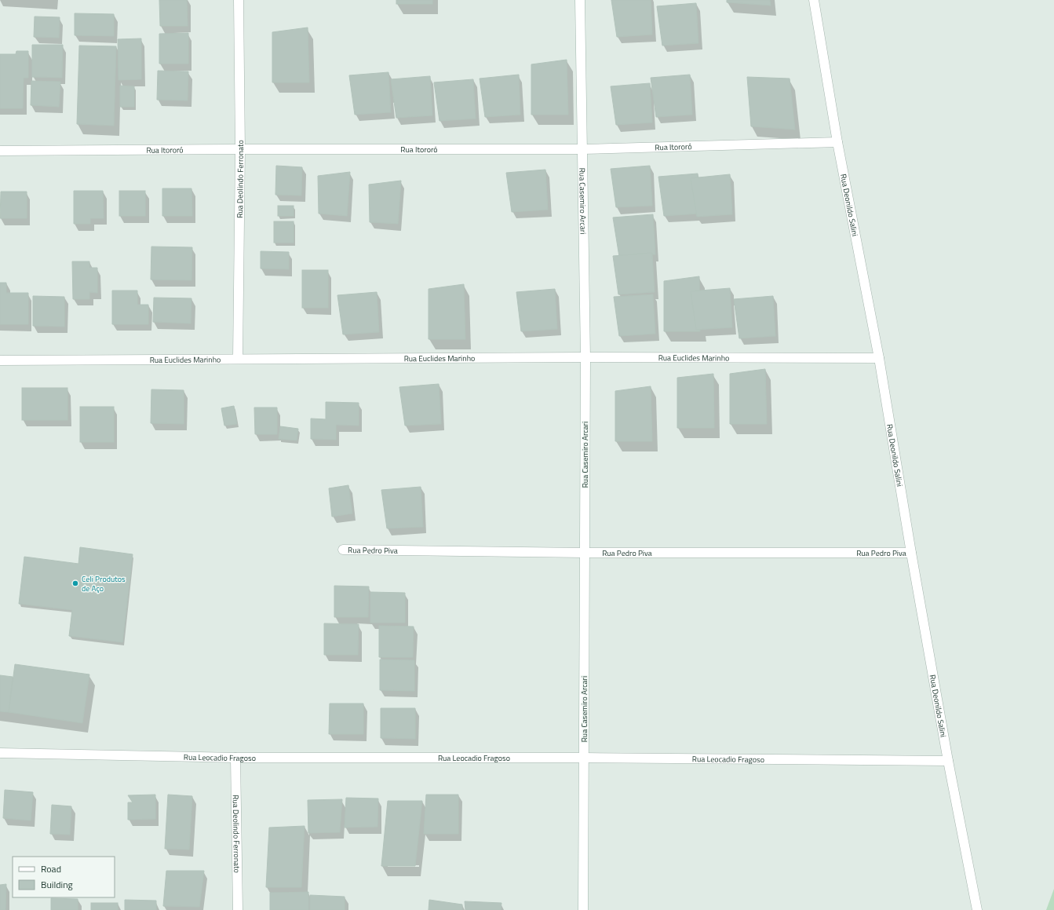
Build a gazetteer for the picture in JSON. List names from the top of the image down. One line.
{"streets":{"street":["Rua Itororó","Rua Deolindo Ferronato","Rua Casemiro Arcari","Rua Deonildo Salini","Rua Euclides Marinho","Rua Pedro Piva","Rua Leocadio Fragoso"]},"crossings":[["Rua Itororó","Rua Deolindo Ferronato"],["Rua Itororó","Rua Casemiro Arcari"],["Rua Itororó","Rua Deonildo Salini"],["Rua Deolindo Ferronato","Rua Euclides Marinho"],["Rua Deolindo Ferronato","Rua Leocadio Fragoso"],["Rua Casemiro Arcari","Rua Euclides Marinho"],["Rua Casemiro Arcari","Rua Pedro Piva"],["Rua Casemiro Arcari","Rua Leocadio Fragoso"],["Rua Deonildo Salini","Rua Euclides Marinho"],["Rua Deonildo Salini","Rua Pedro Piva"],["Rua Deonildo Salini","Rua Leocadio Fragoso"]],"places":["Celi Produtos de Aço"],"legend":["Road","Building"]}
